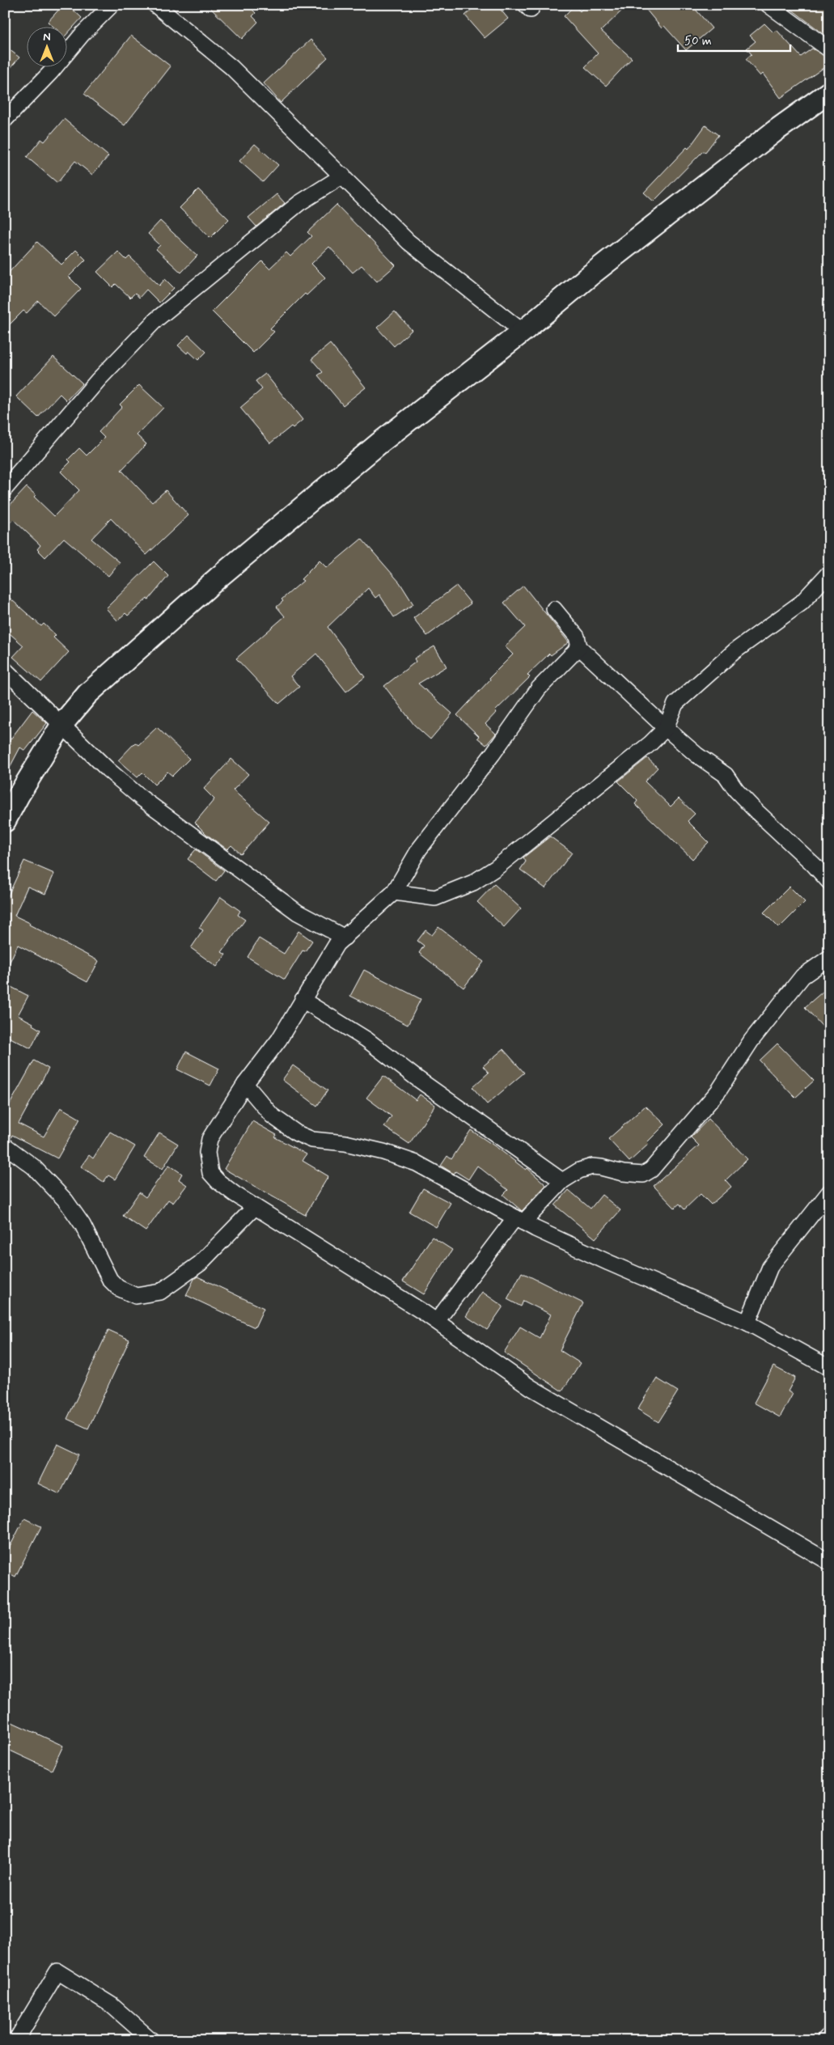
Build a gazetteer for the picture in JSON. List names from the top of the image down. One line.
{"scale_bar":"50 m","north":"top"}
